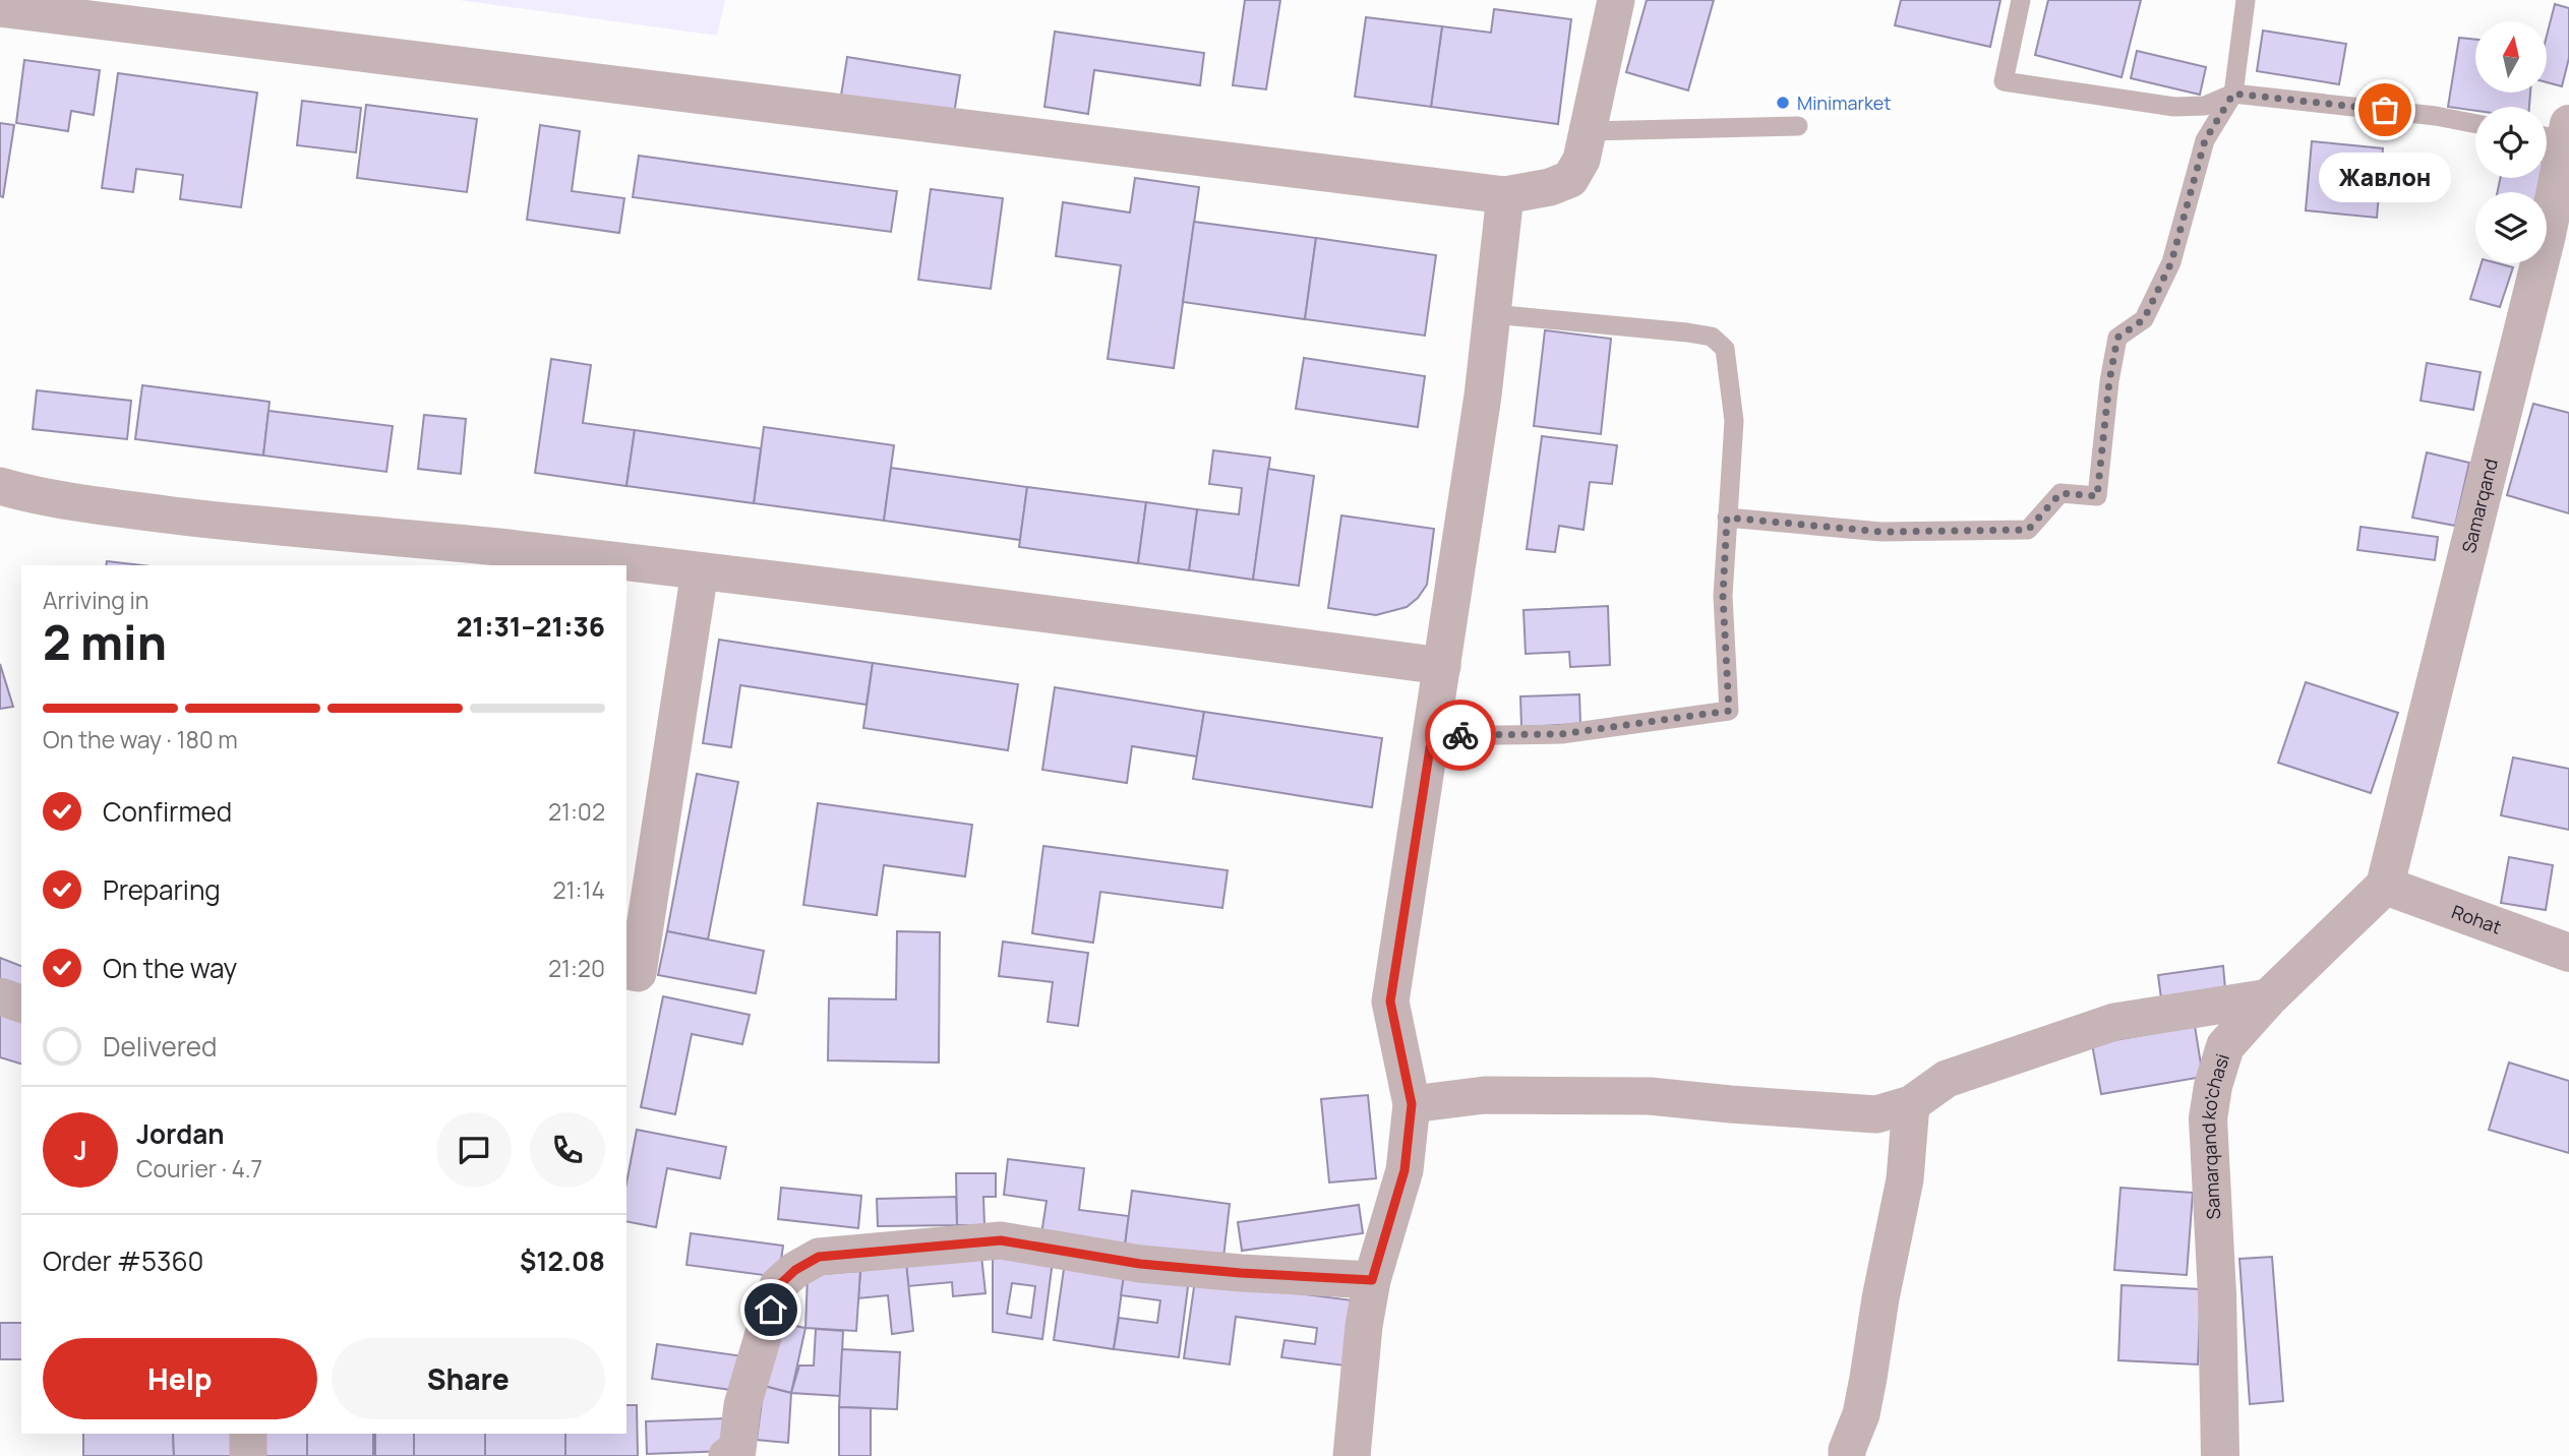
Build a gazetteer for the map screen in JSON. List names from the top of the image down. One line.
{"streets":{"street":["Samarqand","Rohat","Samarqand ko'chasi"]},"crossings":[["Samarqand","Rohat"],["Samarqand","Samarqand ko'chasi"],["Rohat","Samarqand ko'chasi"]],"places":["Minimarket","Жавлон"],"north":"top","page":{"bubble":"Жавлон","heading":["2 min","Arriving in","21:31–21:36"],"panel":["Jordan","Courier · 4.7","Order #5360","$12.08"],"bar":"On the way · 180 m","list":[["Confirmed","21:02"],["Preparing","21:14"],["On the way","21:20"],"Delivered"],"round":"J","buttons":["Help","Share"]}}
